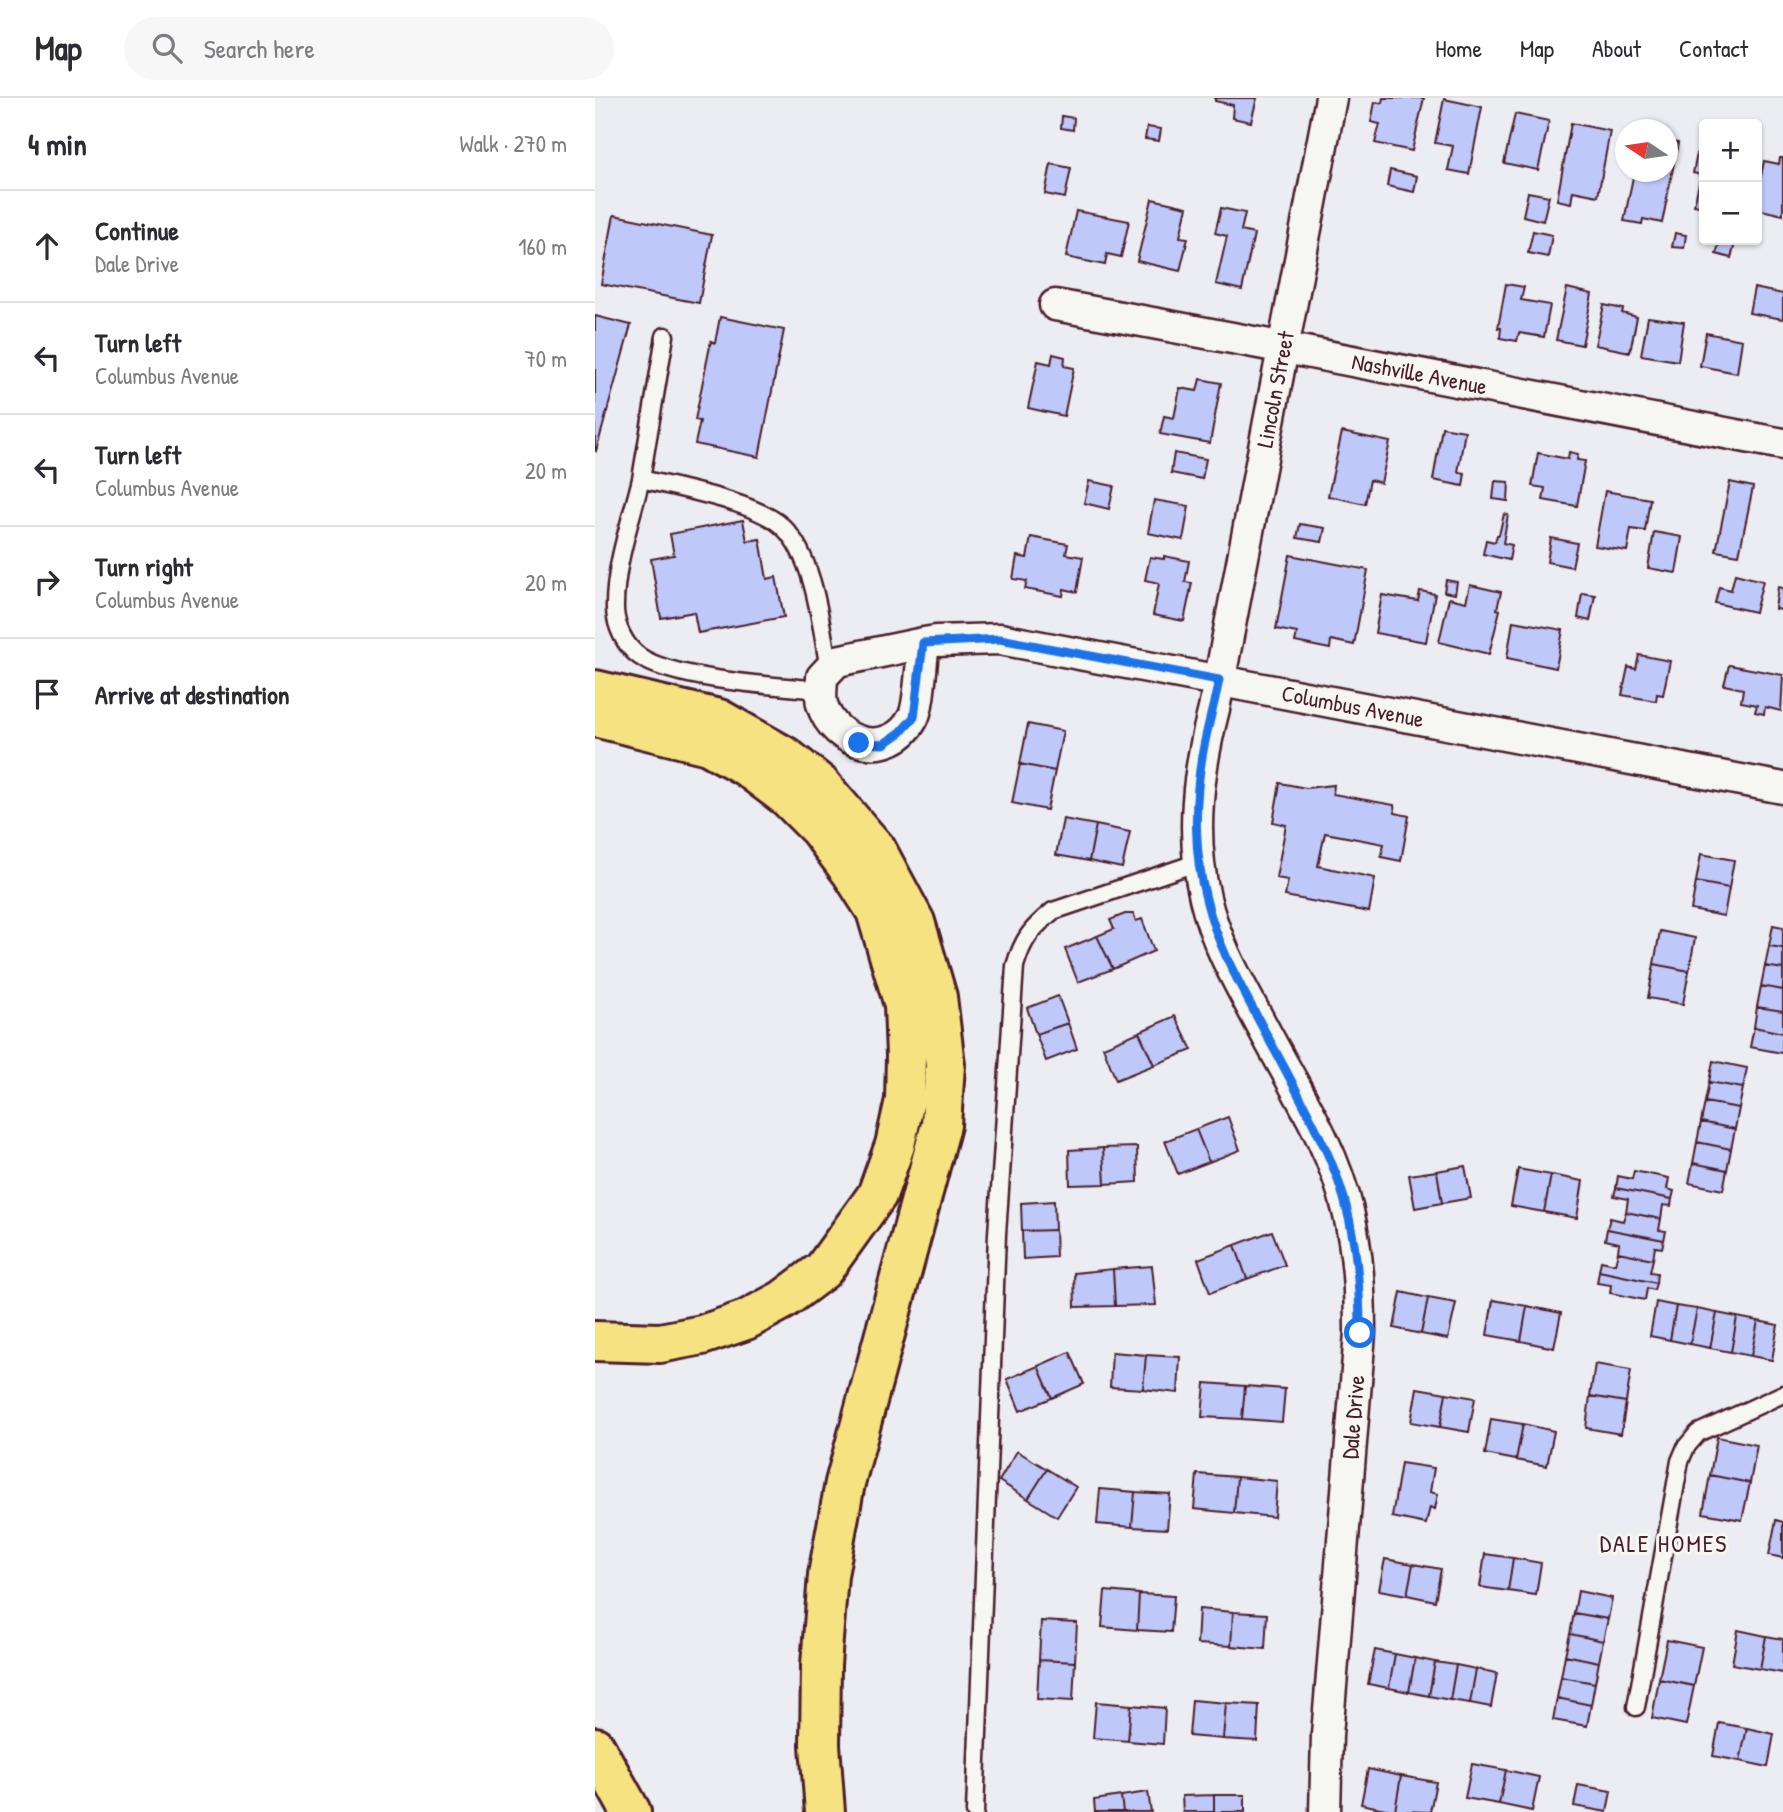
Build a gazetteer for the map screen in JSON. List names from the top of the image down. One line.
{"streets":{"street":["Nashville Avenue","Lincoln Street","Columbus Avenue","Dale Drive"]},"crossings":[["Nashville Avenue","Lincoln Street"],["Lincoln Street","Columbus Avenue"],["Lincoln Street","Dale Drive"],["Columbus Avenue","Dale Drive"]],"districts":["DALE HOMES"],"north":"left","page":{"header":"Map","search":"Search here","nav":["Home","Map","About","Contact"],"heading":["4 min","Walk · 270 m"],"map_buttons":["+","−"],"list":[["Continue","Dale Drive","160 m"],["Turn left","Columbus Avenue","70 m"],["Turn left","Columbus Avenue","20 m"],["Turn right","Columbus Avenue","20 m"],"Arrive at destination"]}}
